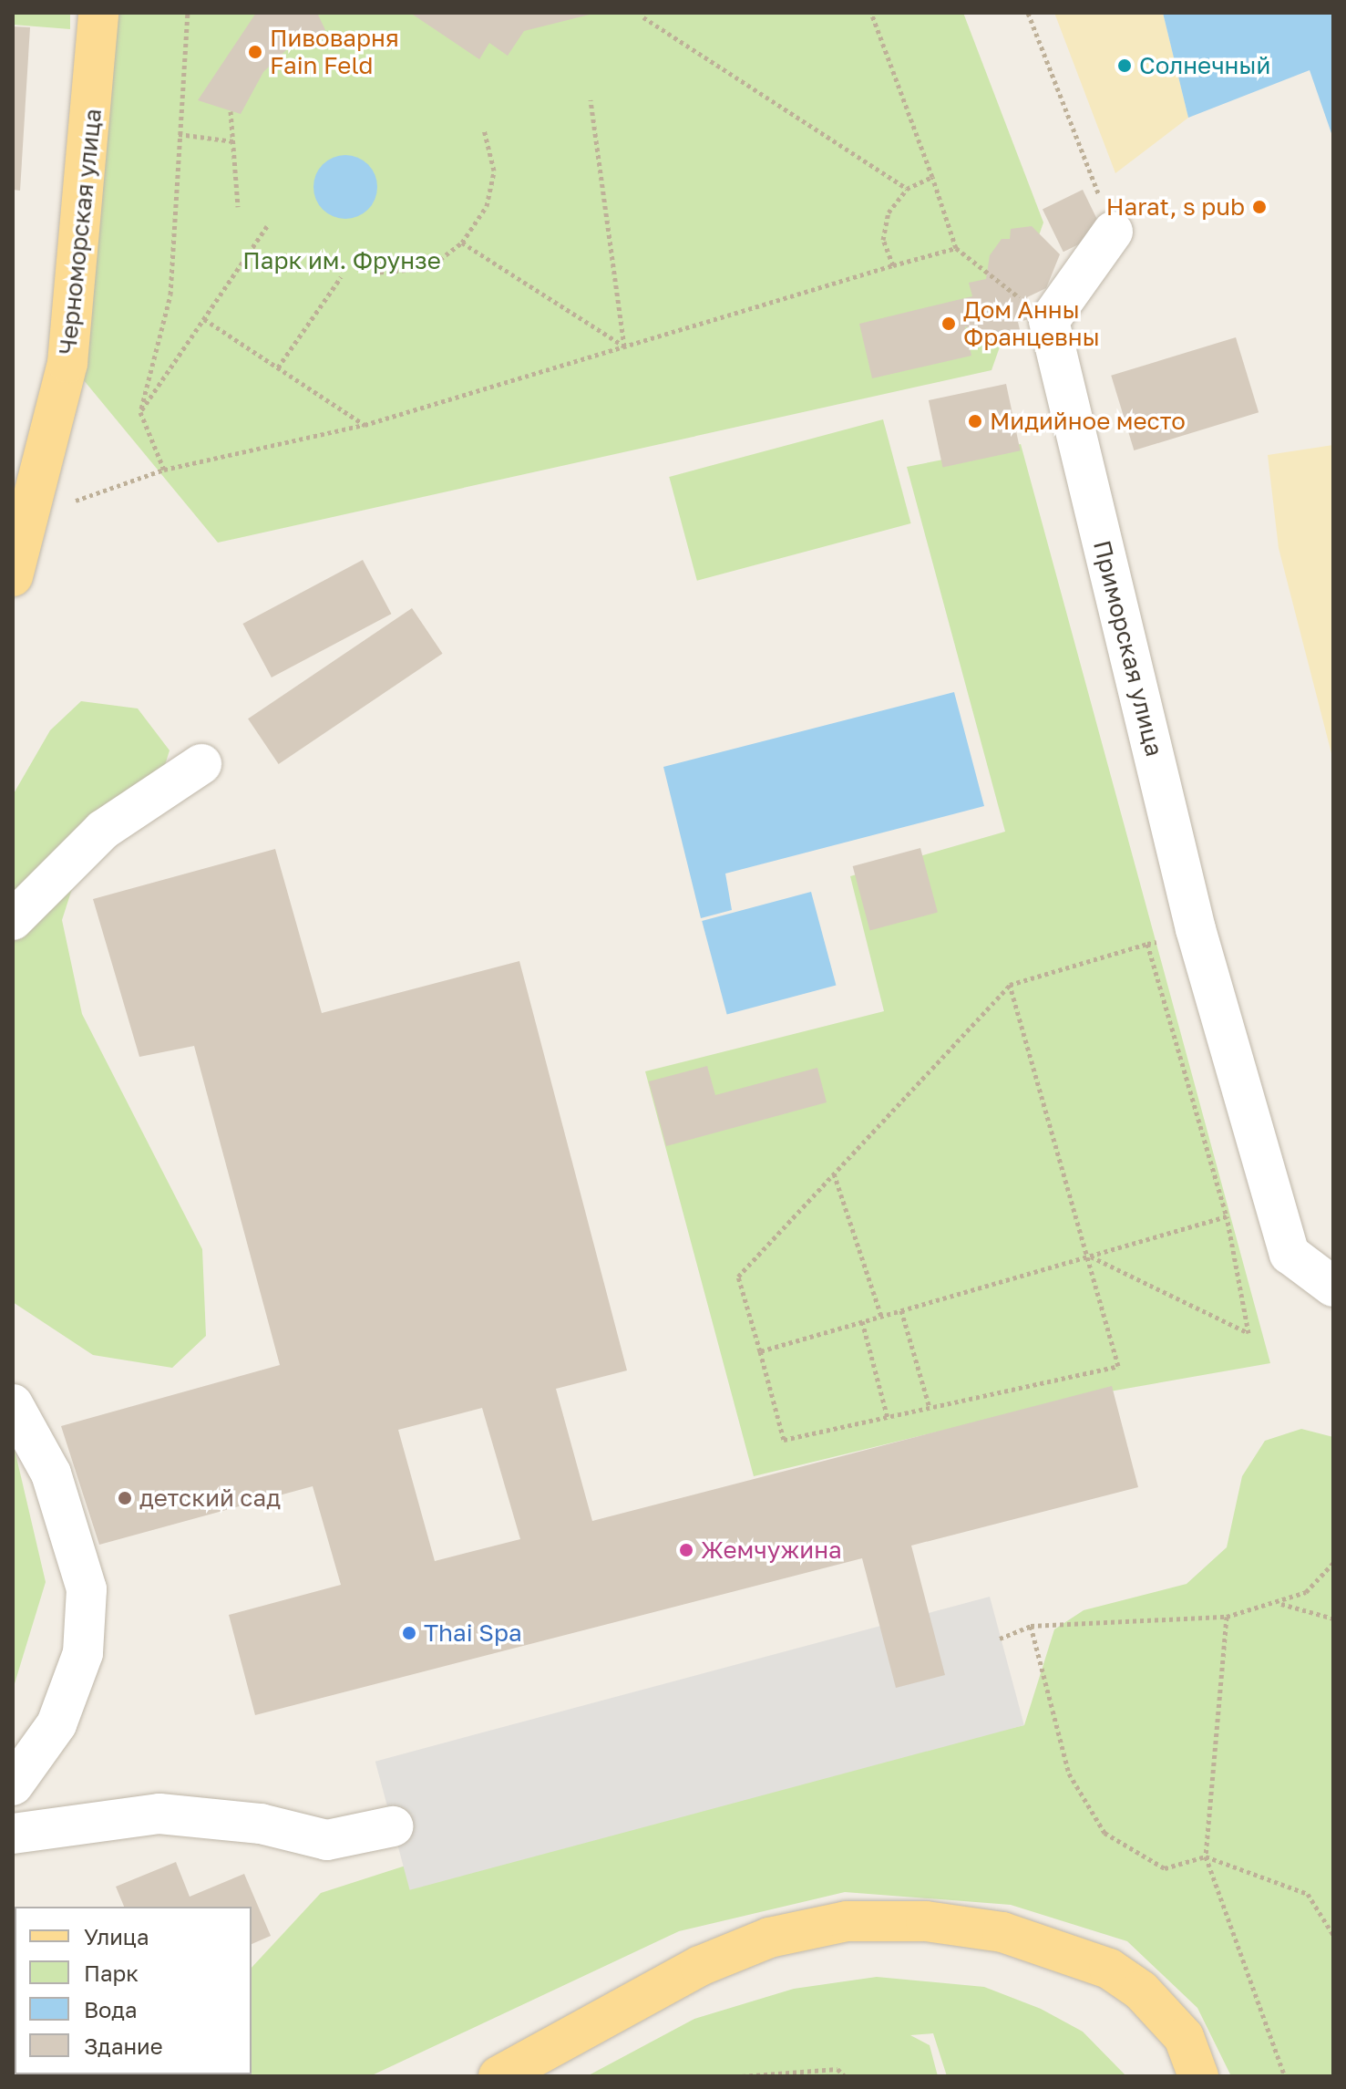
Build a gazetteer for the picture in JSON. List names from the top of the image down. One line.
{"streets":{"main road":["Черноморская улица"],"street":["Приморская улица"]},"parks":["Парк им. Фрунзе"],"places":["Пивоварня Fain Feld","Солнечный","Harat, s pub","Дом Анны Францевны","Мидийное место","детский сад","Жемчужина","Thai Spa"],"legend":["Улица","Парк","Вода","Здание"]}
